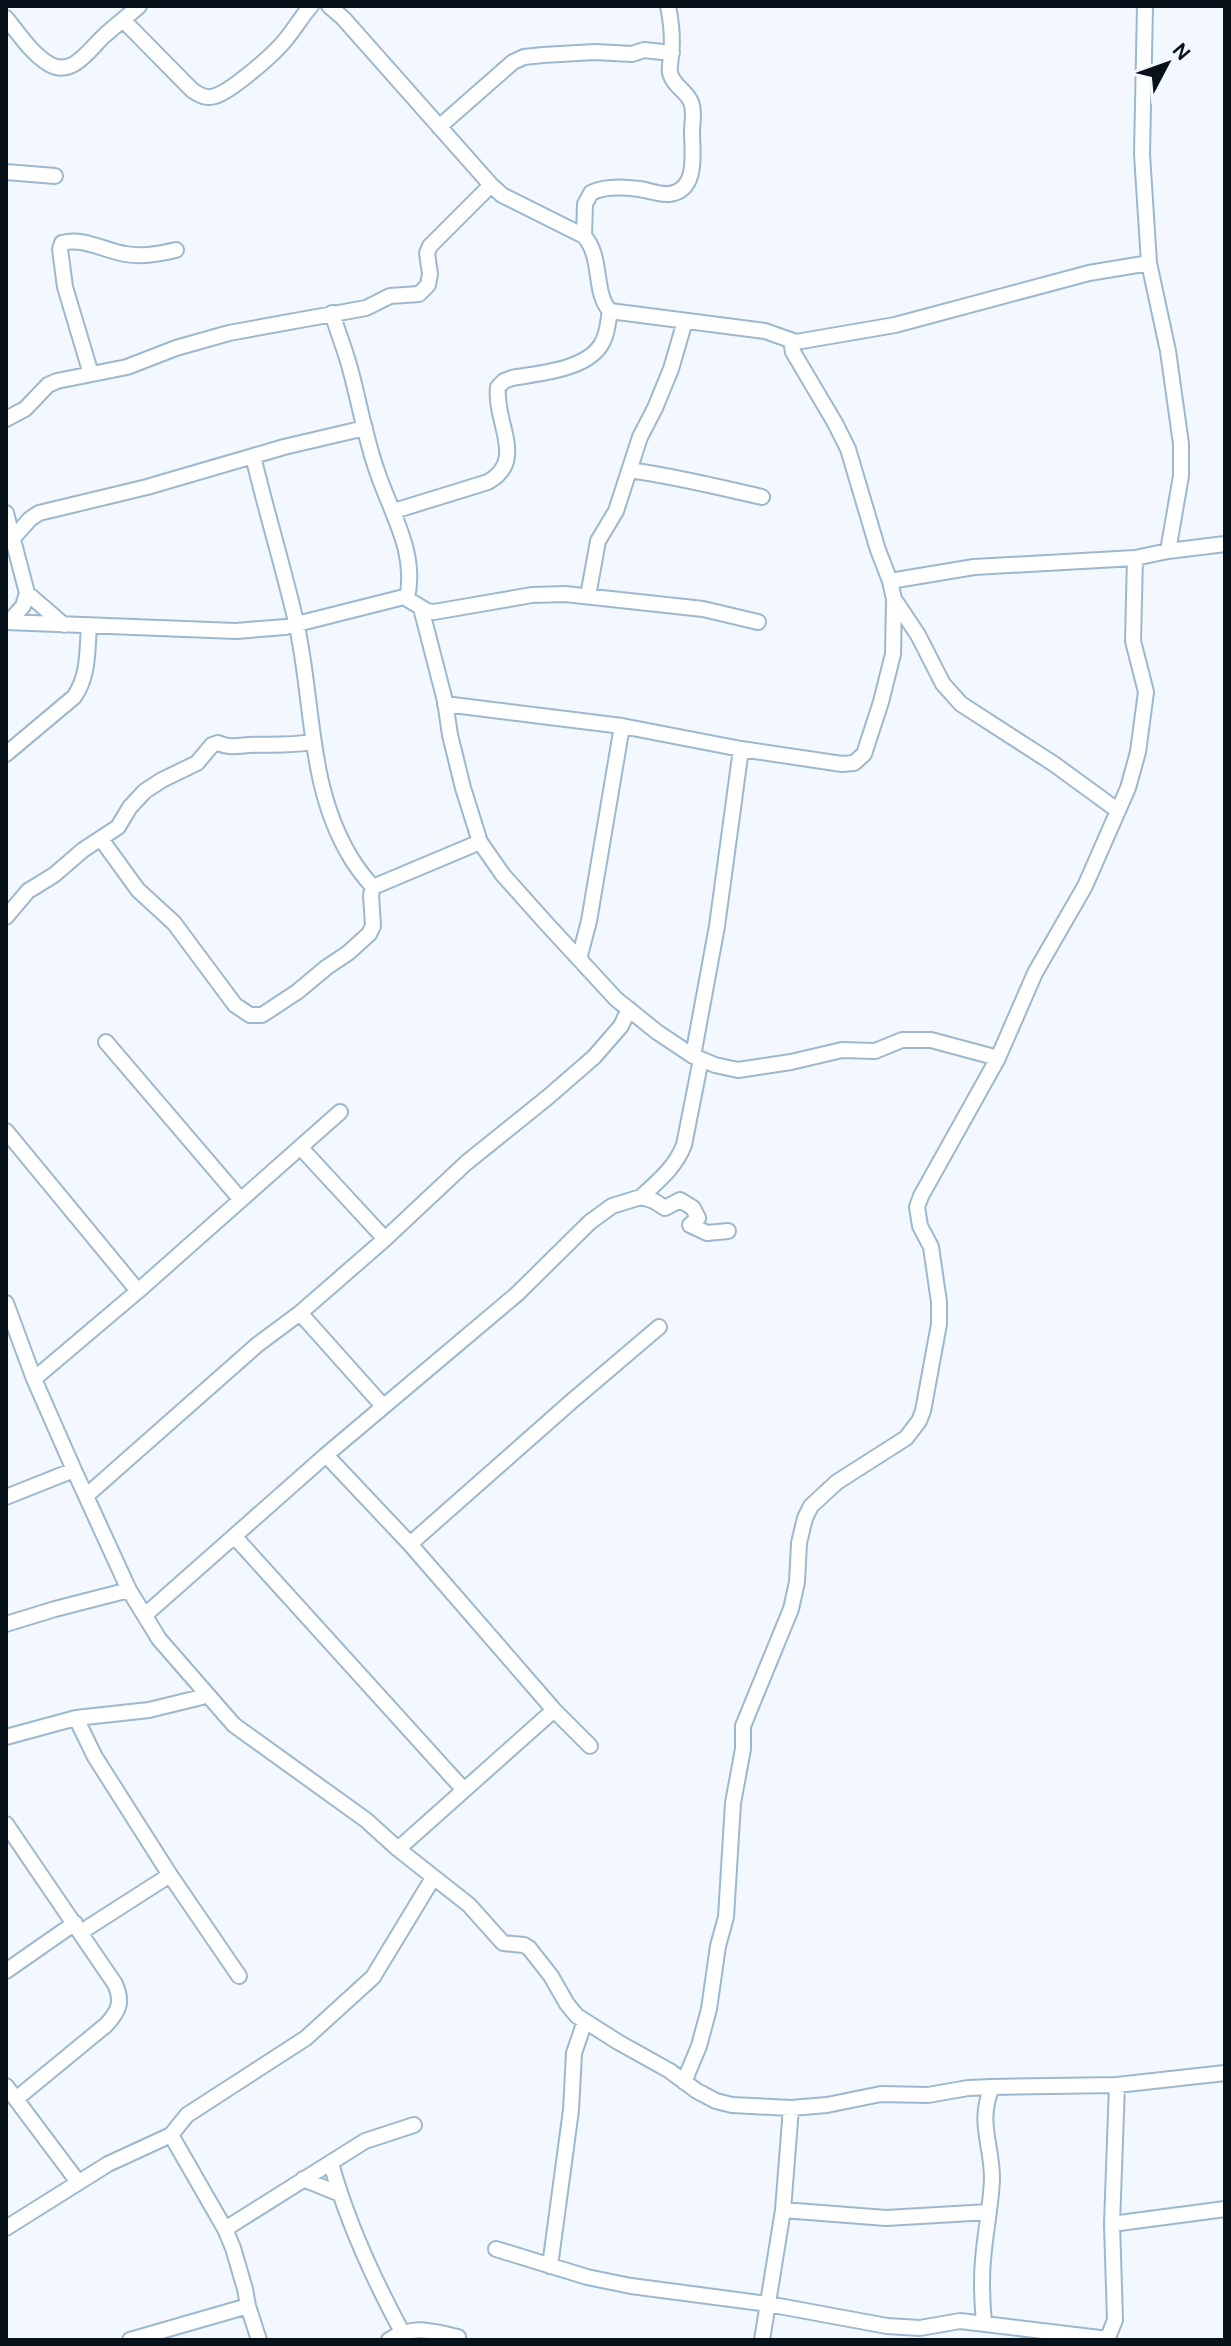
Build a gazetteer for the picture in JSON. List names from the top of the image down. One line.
{"north":"top right"}
